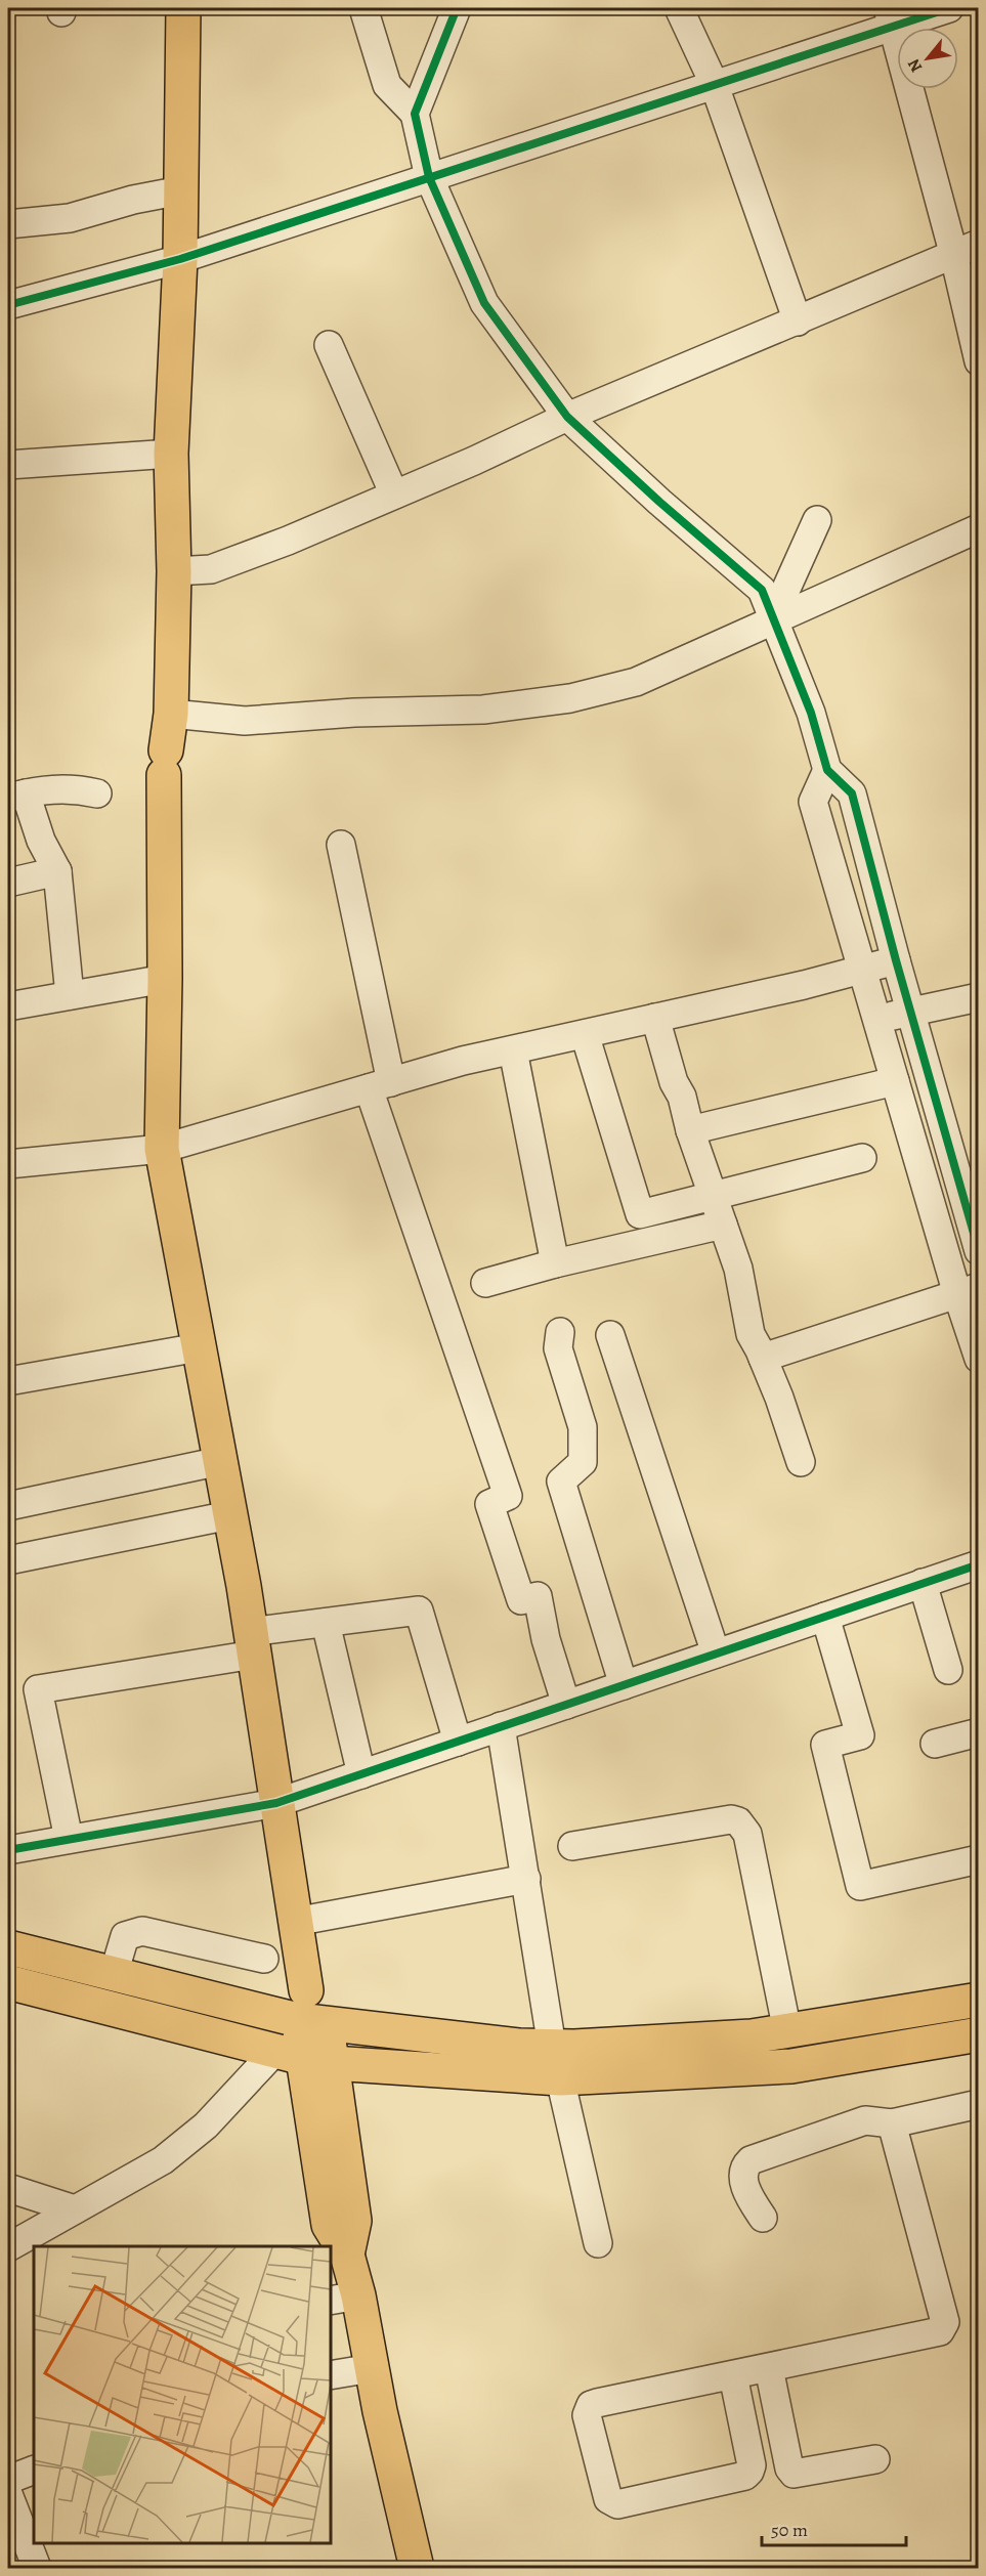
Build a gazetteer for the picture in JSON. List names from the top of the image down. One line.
{"scale_bar":"50 m","north":"bottom left"}
